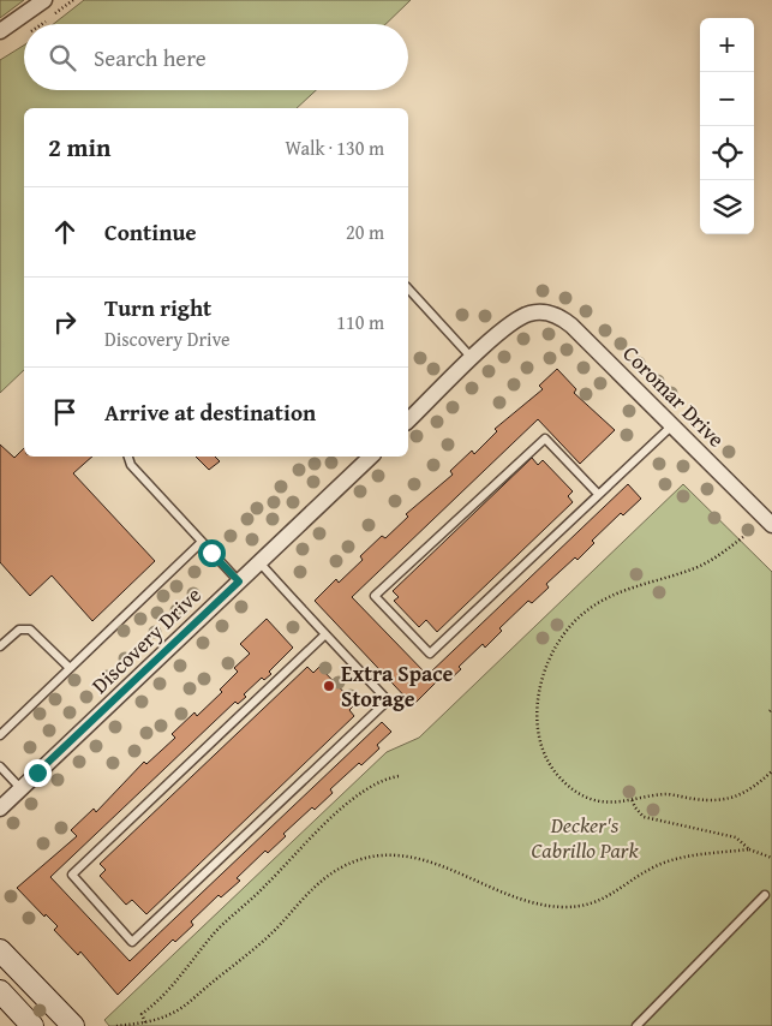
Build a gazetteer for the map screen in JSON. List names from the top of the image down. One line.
{"streets":{"street":["Coromar Drive","Discovery Drive"]},"parks":["Decker's Cabrillo Park"],"places":["Extra Space Storage"],"page":{"map_buttons":["+","−"],"search":"Search here","heading":["2 min","Walk · 130 m"],"list":[["Continue","20 m"],["Turn right","Discovery Drive","110 m"],"Arrive at destination"]}}
